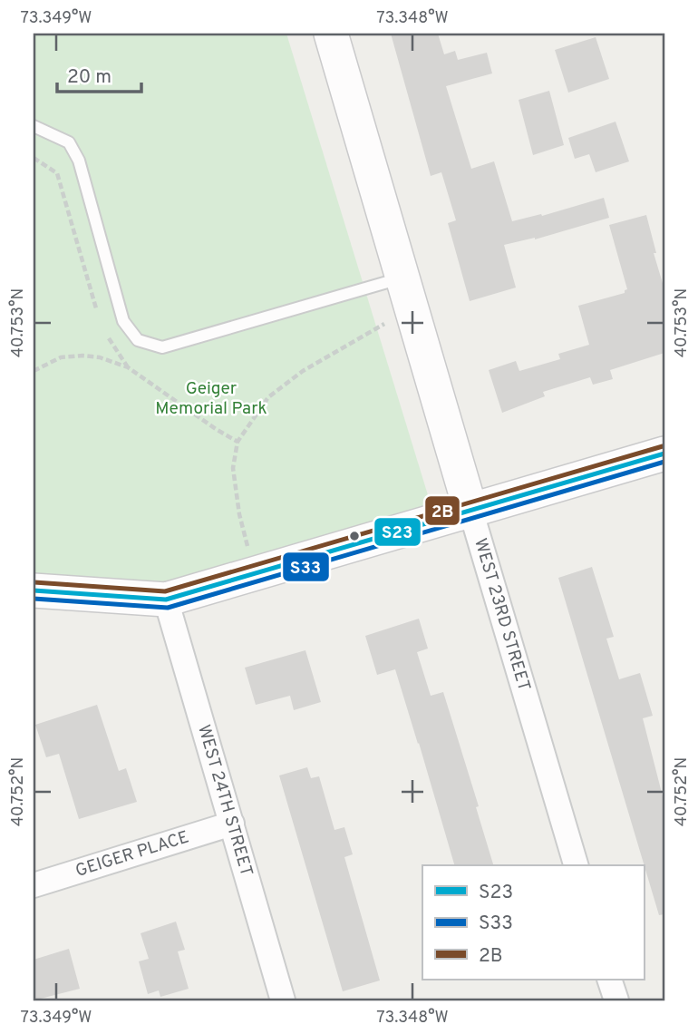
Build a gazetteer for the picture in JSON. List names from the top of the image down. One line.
{"streets":{"street":["WEST 23RD STREET","WEST 24TH STREET","GEIGER PLACE"]},"crossings":[["WEST 24TH STREET","GEIGER PLACE"]],"parks":["Geiger Memorial Park"],"lines":["transit line 2B","transit line S23","transit line S33"],"legend":["S23","S33","2B"],"scale_bar":"20 m","coordinates":["73.349°W","73.348°W","40.753°N","40.752°N"]}
